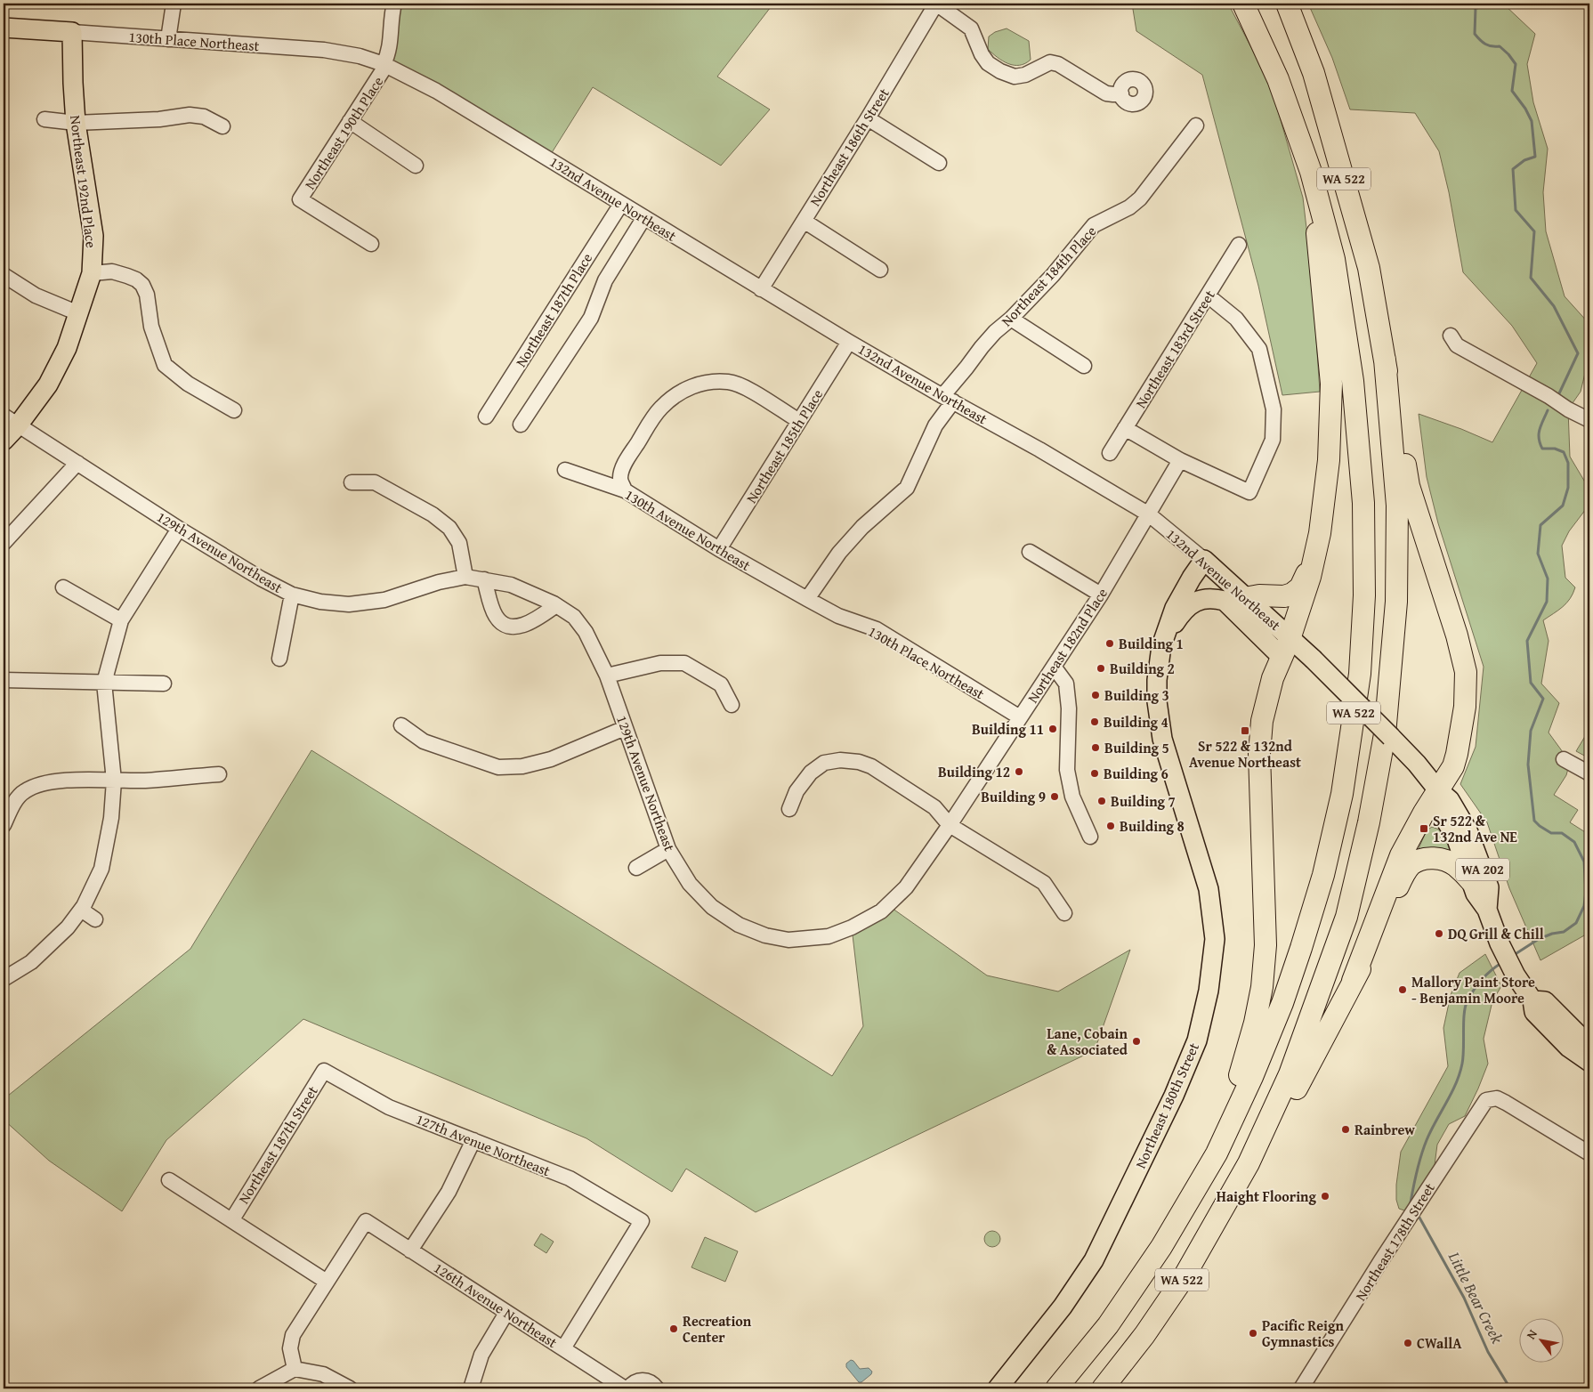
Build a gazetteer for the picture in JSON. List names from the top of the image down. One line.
{"streets":{"highway":["WA 522"],"main road":["130th Place Northeast","Northeast 192nd Place","132nd Avenue Northeast","WA 202","Northeast 180th Street"],"street":["Northeast 190th Place","Northeast 186th Street","Northeast 184th Place","Northeast 187th Place","Northeast 183rd Street","Northeast 185th Place","130th Avenue Northeast","129th Avenue Northeast","Northeast 182nd Place","Northeast 187th Street","127th Avenue Northeast","Northeast 178th Street","126th Avenue Northeast"]},"crossings":[["130th Place Northeast","Northeast 190th Place"],["130th Place Northeast","Northeast 192nd Place"],["130th Place Northeast","132nd Avenue Northeast"],["130th Place Northeast","Northeast 184th Place"],["130th Place Northeast","130th Avenue Northeast"],["130th Place Northeast","Northeast 182nd Place"],["Northeast 190th Place","132nd Avenue Northeast"],["Northeast 186th Street","132nd Avenue Northeast"],["Northeast 192nd Place","129th Avenue Northeast"],["132nd Avenue Northeast","Northeast 184th Place"],["132nd Avenue Northeast","Northeast 187th Place"],["132nd Avenue Northeast","Northeast 185th Place"],["132nd Avenue Northeast","Northeast 182nd Place"],["132nd Avenue Northeast","WA 202"],["132nd Avenue Northeast","Northeast 180th Street"],["Northeast 184th Place","130th Avenue Northeast"],["Northeast 185th Place","130th Avenue Northeast"],["129th Avenue Northeast","Northeast 182nd Place"],["Northeast 187th Street","127th Avenue Northeast"],["127th Avenue Northeast","126th Avenue Northeast"]],"water":["Little Bear Creek"],"places":{"other":["Building 1","Building 2","Building 3","Building 4","Building 11","Building 5","Building 12","Building 6","Building 9","Building 7","Building 8","DQ Grill & Chill","Mallory Paint Store - Benjamin Moore","Lane, Cobain & Associated","Rainbrew","Haight Flooring","Recreation Center","Pacific Reign Gymnastics","CWallA"],"transit":["Sr 522 & 132nd Avenue Northeast","Sr 522 & 132nd Ave NE"]},"north":"top left"}
